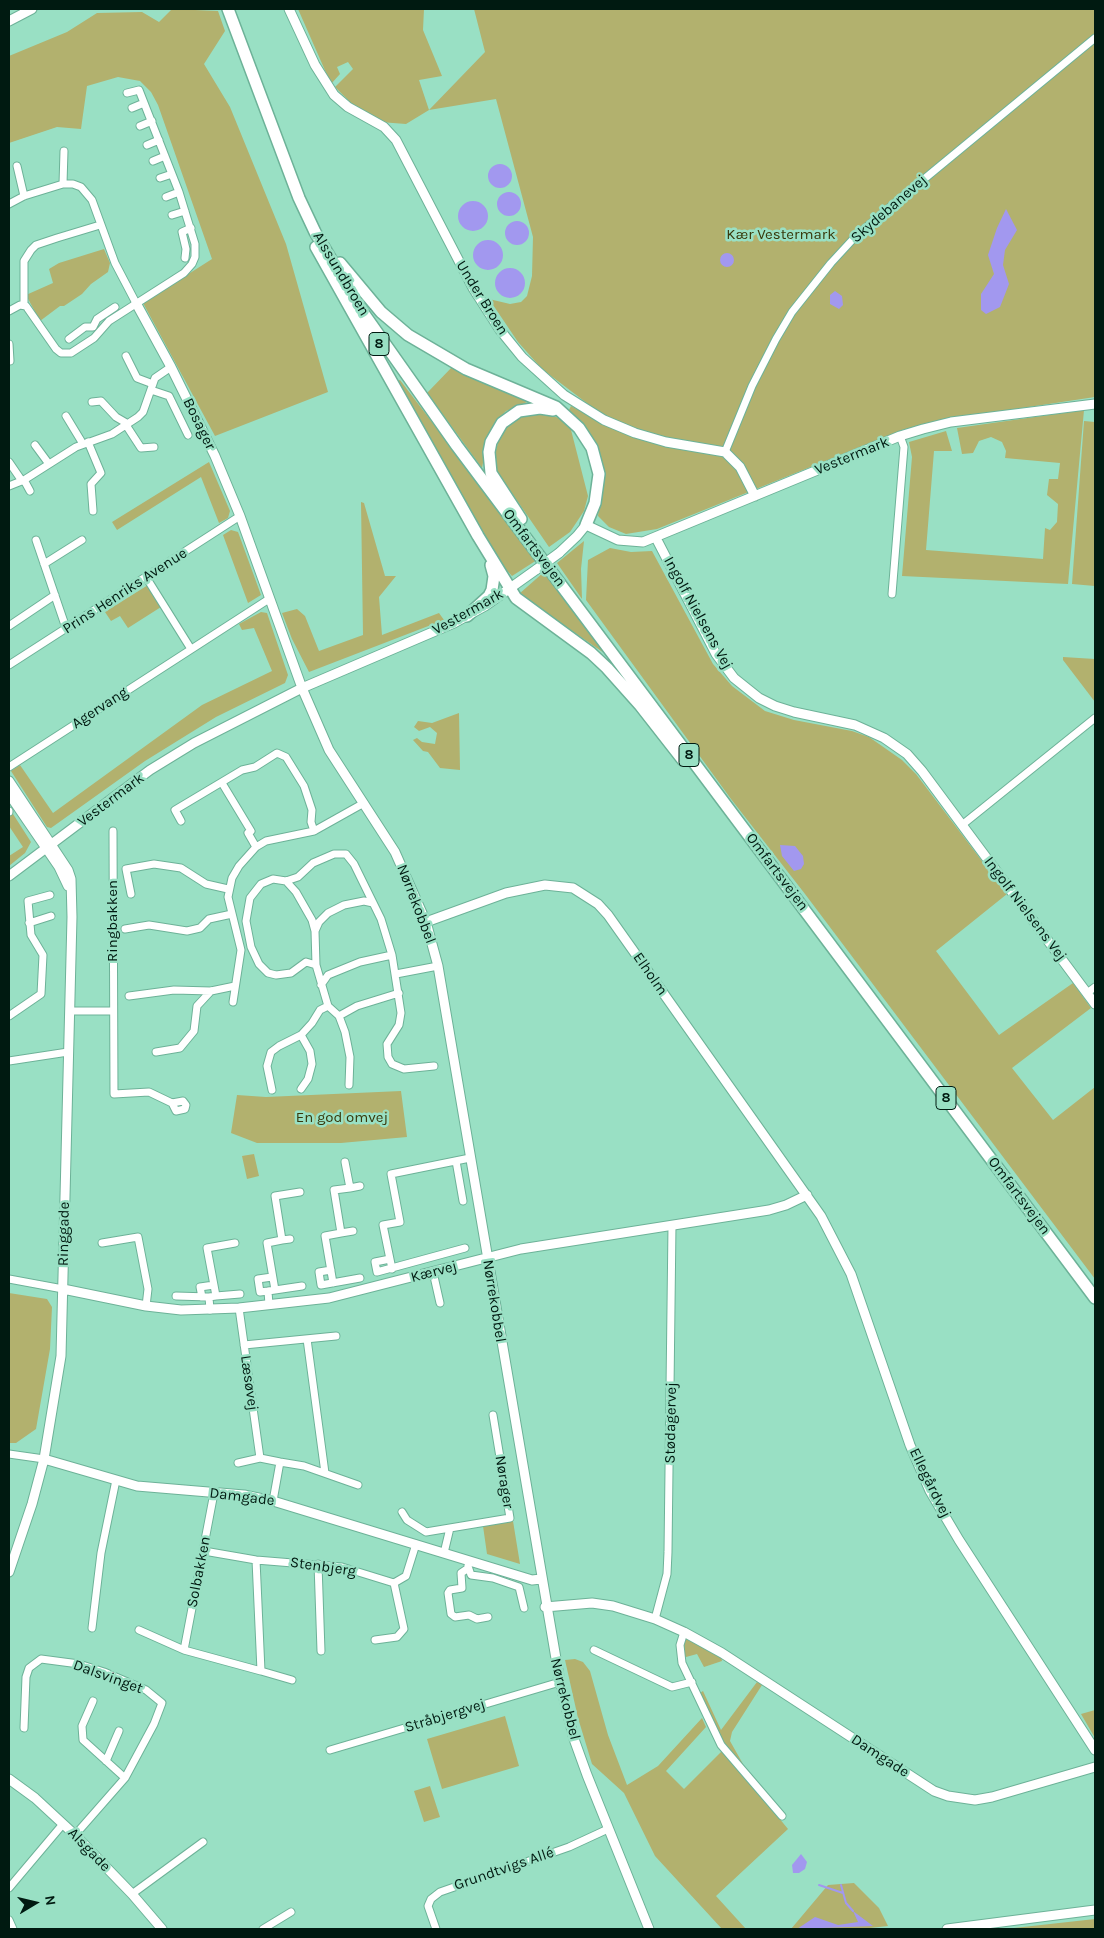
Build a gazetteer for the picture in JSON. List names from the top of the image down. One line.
{"streets":{"highway":["Alssundbroen","8","Omfartsvejen"],"street":["Skydebanevej","Under Broen","Bosager","Vestermark","Prins Henriks Avenue","Ingolf Nielsens Vej","Agervang","Nørrekobbel","Ringbakken","Elholm","Ringgade","Kærvej","Læsøvej","Stødagervej","Nørager","Ellegårdvej","Damgade","Stenbjerg","Solbakken","Dalsvinget","Stråbjergvej","Alsgade","Grundtvigs Allé"]},"crossings":[["Skydebanevej","Under Broen"],["Alssundbroen","Omfartsvejen"],["Bosager","Vestermark"],["Bosager","Prins Henriks Avenue"],["Bosager","Agervang"],["Bosager","Nørrekobbel"],["Vestermark","Ingolf Nielsens Vej"],["Vestermark","Nørrekobbel"],["Vestermark","Ringgade"],["Nørrekobbel","Elholm"],["Nørrekobbel","Kærvej"],["Nørrekobbel","Damgade"],["Nørrekobbel","Stråbjergvej"],["Nørrekobbel","Grundtvigs Allé"],["Elholm","Kærvej"],["Elholm","Ellegårdvej"],["Ringgade","Kærvej"],["Ringgade","Damgade"],["Kærvej","Læsøvej"],["Kærvej","Stødagervej"],["Kærvej","Ellegårdvej"],["Stødagervej","Damgade"],["Damgade","Solbakken"],["Stenbjerg","Solbakken"],["Dalsvinget","Alsgade"]],"parks":["Kær Vestermark","En god omvej"],"north":"right"}
